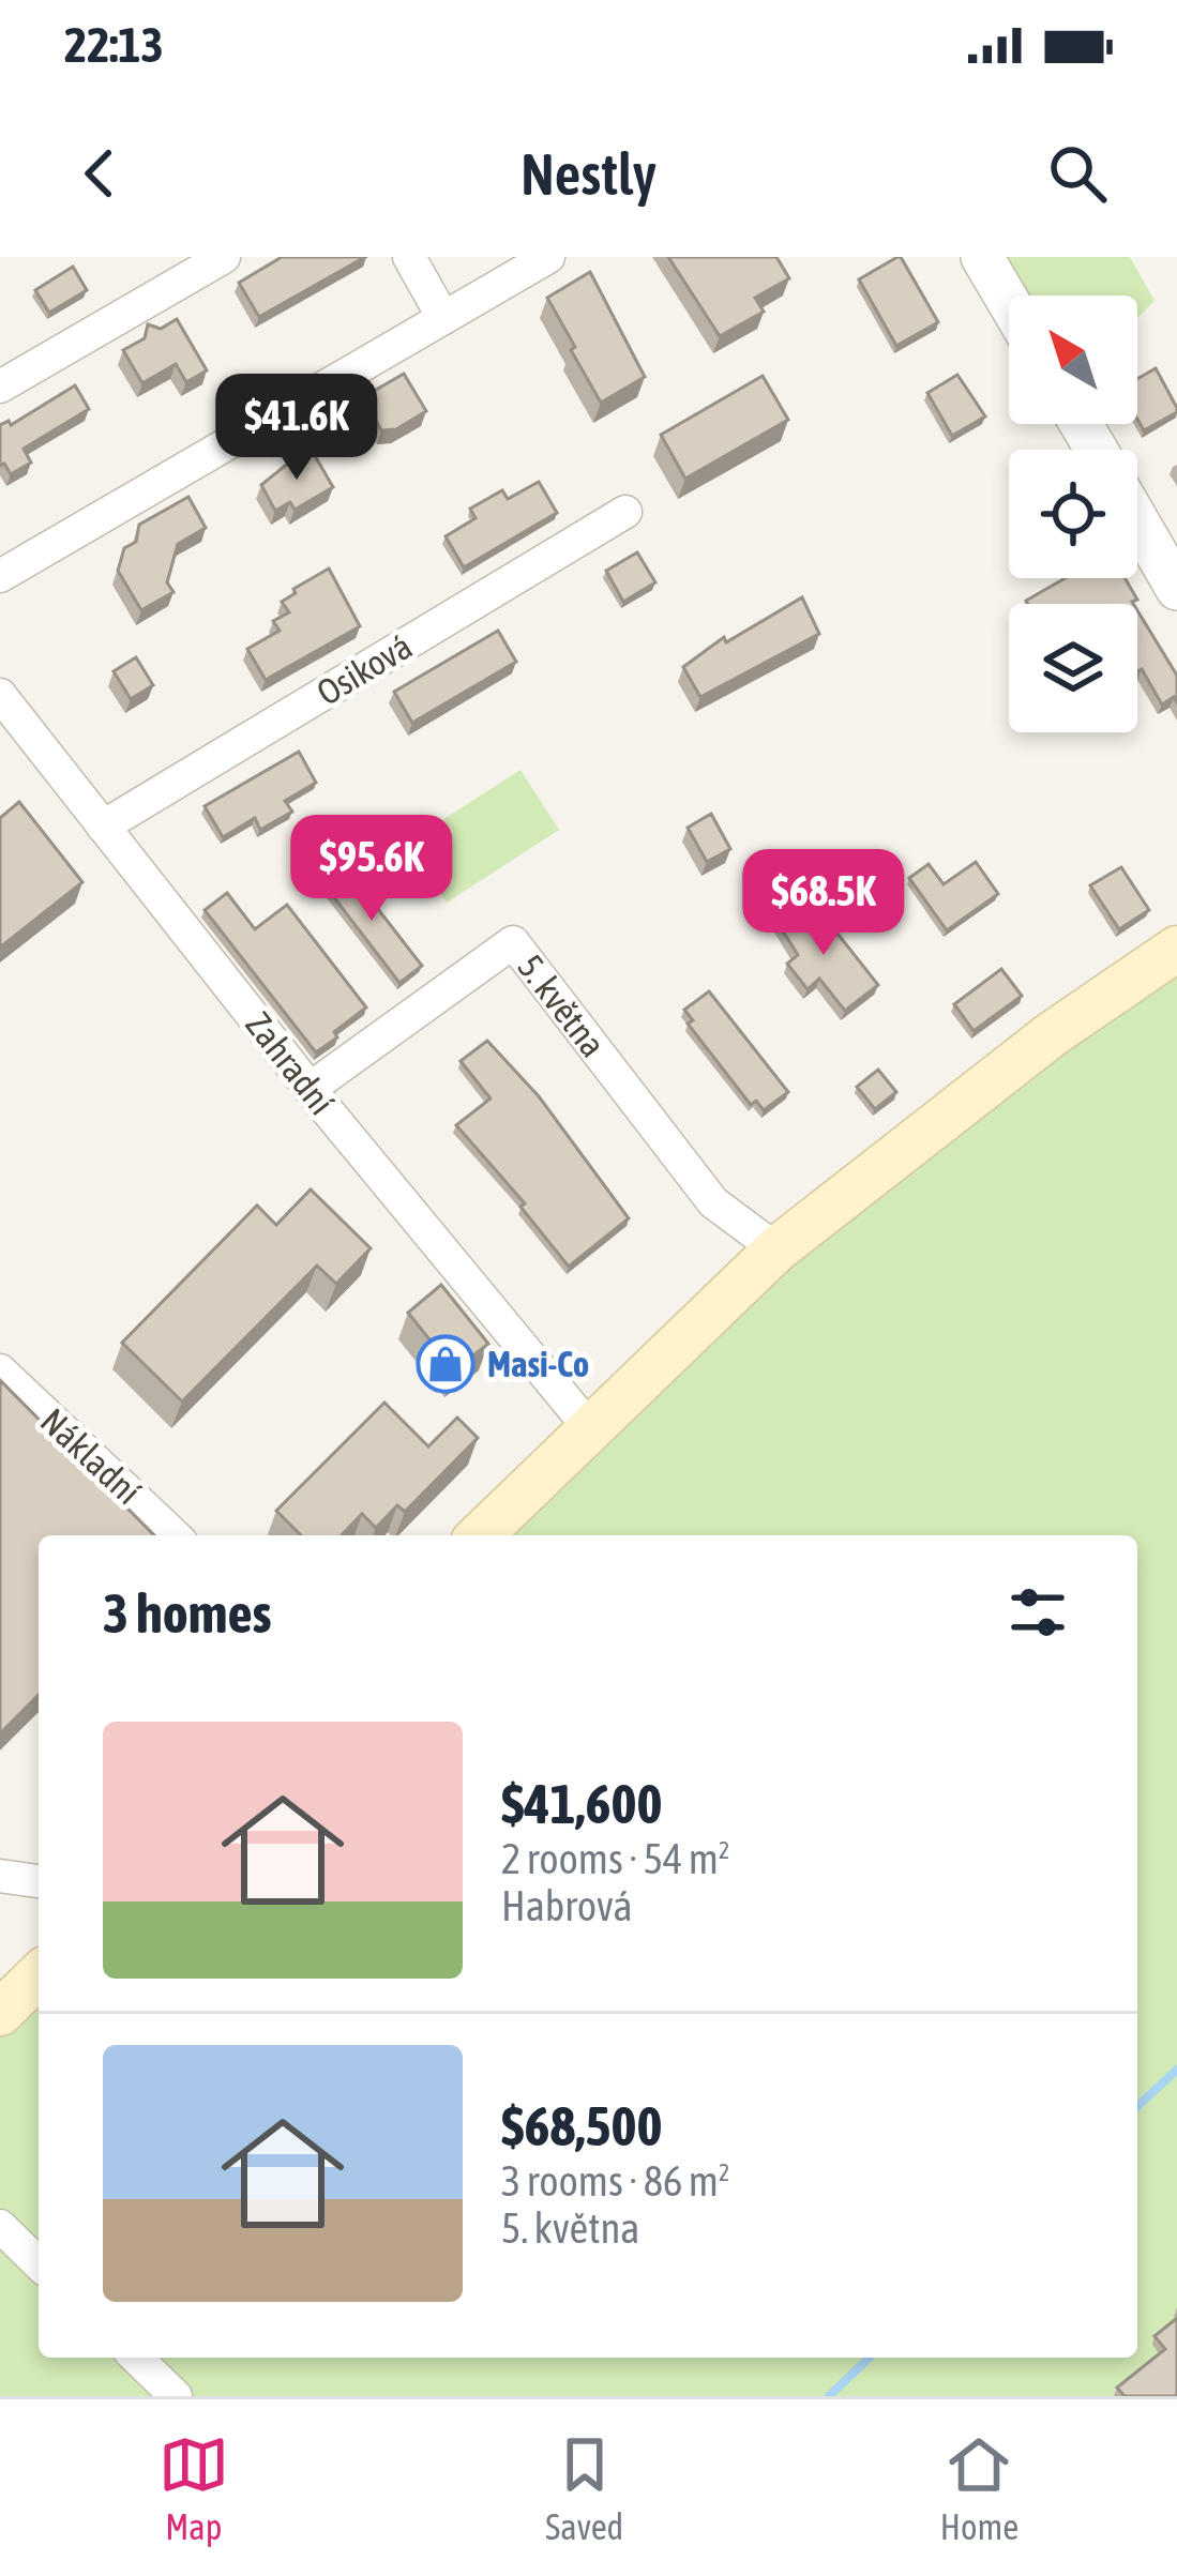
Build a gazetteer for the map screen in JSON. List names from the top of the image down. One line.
{"streets":{"street":["Osiková","5. května","Zahradní","Nákladní"]},"crossings":[["Osiková","Zahradní"],["5. května","Zahradní"]],"places":{"shop":["Masi-Co"]},"north":"top left","page":{"status":"22:13","header":"Nestly","price":["$41.6K","$95.6K","$68.5K"],"heading":"3 homes","list":[{"name":"$41,600","note":"2 rooms · 54 m² · Habrová"},{"name":"$68,500","note":"3 rooms · 86 m² · 5. května"}],"tabs":["Map","Saved","Home"]}}
